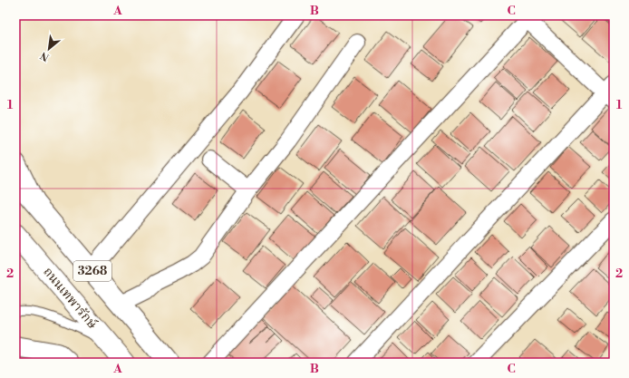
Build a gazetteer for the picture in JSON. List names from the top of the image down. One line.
{"streets":{"main road":["3268","ถนนเทพารักษ์"]},"north":"bottom left","grid":{"columns":["A","B","C"],"rows":["1","2"]}}
